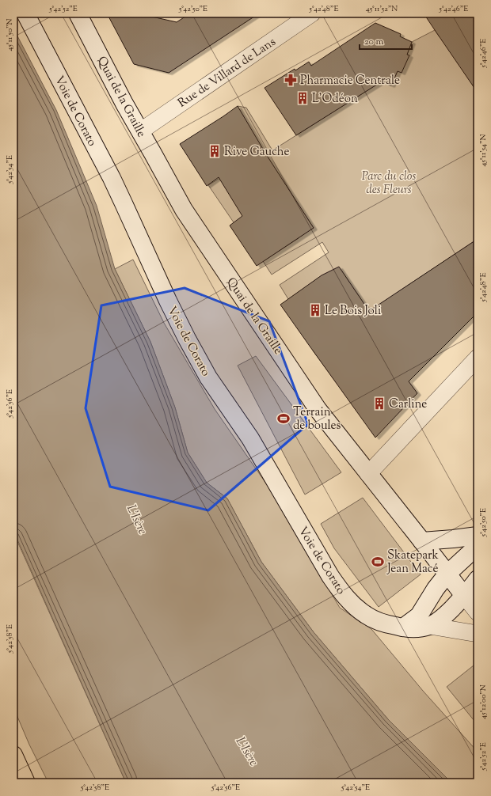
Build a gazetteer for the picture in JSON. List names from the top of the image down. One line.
{"streets":{"street":["Rue de Villard de Lans","Quai de la Graille","Voie de Corato"]},"crossings":[["Rue de Villard de Lans","Quai de la Graille"],["Quai de la Graille","Voie de Corato"]],"water":["L'Isère"],"parks":["Parc du clos des Fleurs"],"places":{"pharmacy":["Pharmacie Centrale"],"building":["L'Odéon","Rive Gauche","Le Bois Joli","Carline"],"sports":["Terrain de boules","Skatepark Jean Macé"]},"scale_bar":"20 m","coordinates":["5°42'52\"E","5°42'50\"E","5°42'48\"E","45°11'52\"N","5°42'46\"E","45°11'50\"N","45°11'54\"N","5°42'54\"E","5°42'56\"E","5°42'58\"E","45°12'00\"N"]}
